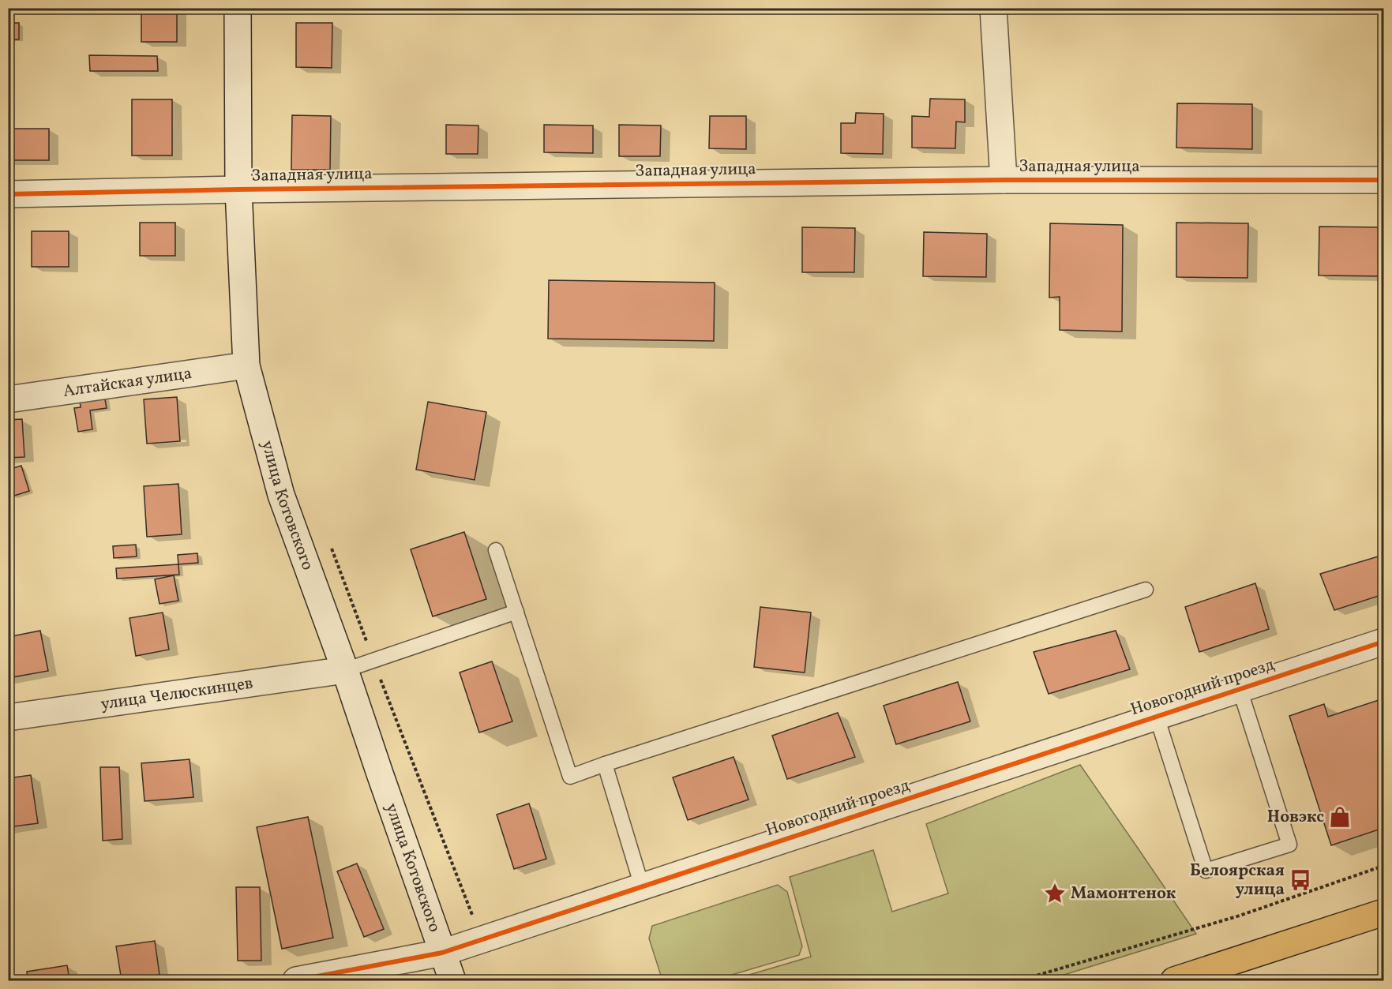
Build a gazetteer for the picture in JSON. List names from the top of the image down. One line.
{"streets":{"street":["Западная улица","Алтайская улица","улица Котовского","Новогодний проезд","улица Челюскинцев"]},"crossings":[["Западная улица","улица Котовского"],["Алтайская улица","улица Котовского"],["улица Котовского","Новогодний проезд"],["улица Котовского","улица Челюскинцев"]],"places":{"shop":["Новэкс"],"bus stop":["Белоярская улица"],"place":["Мамонтенок"]}}
